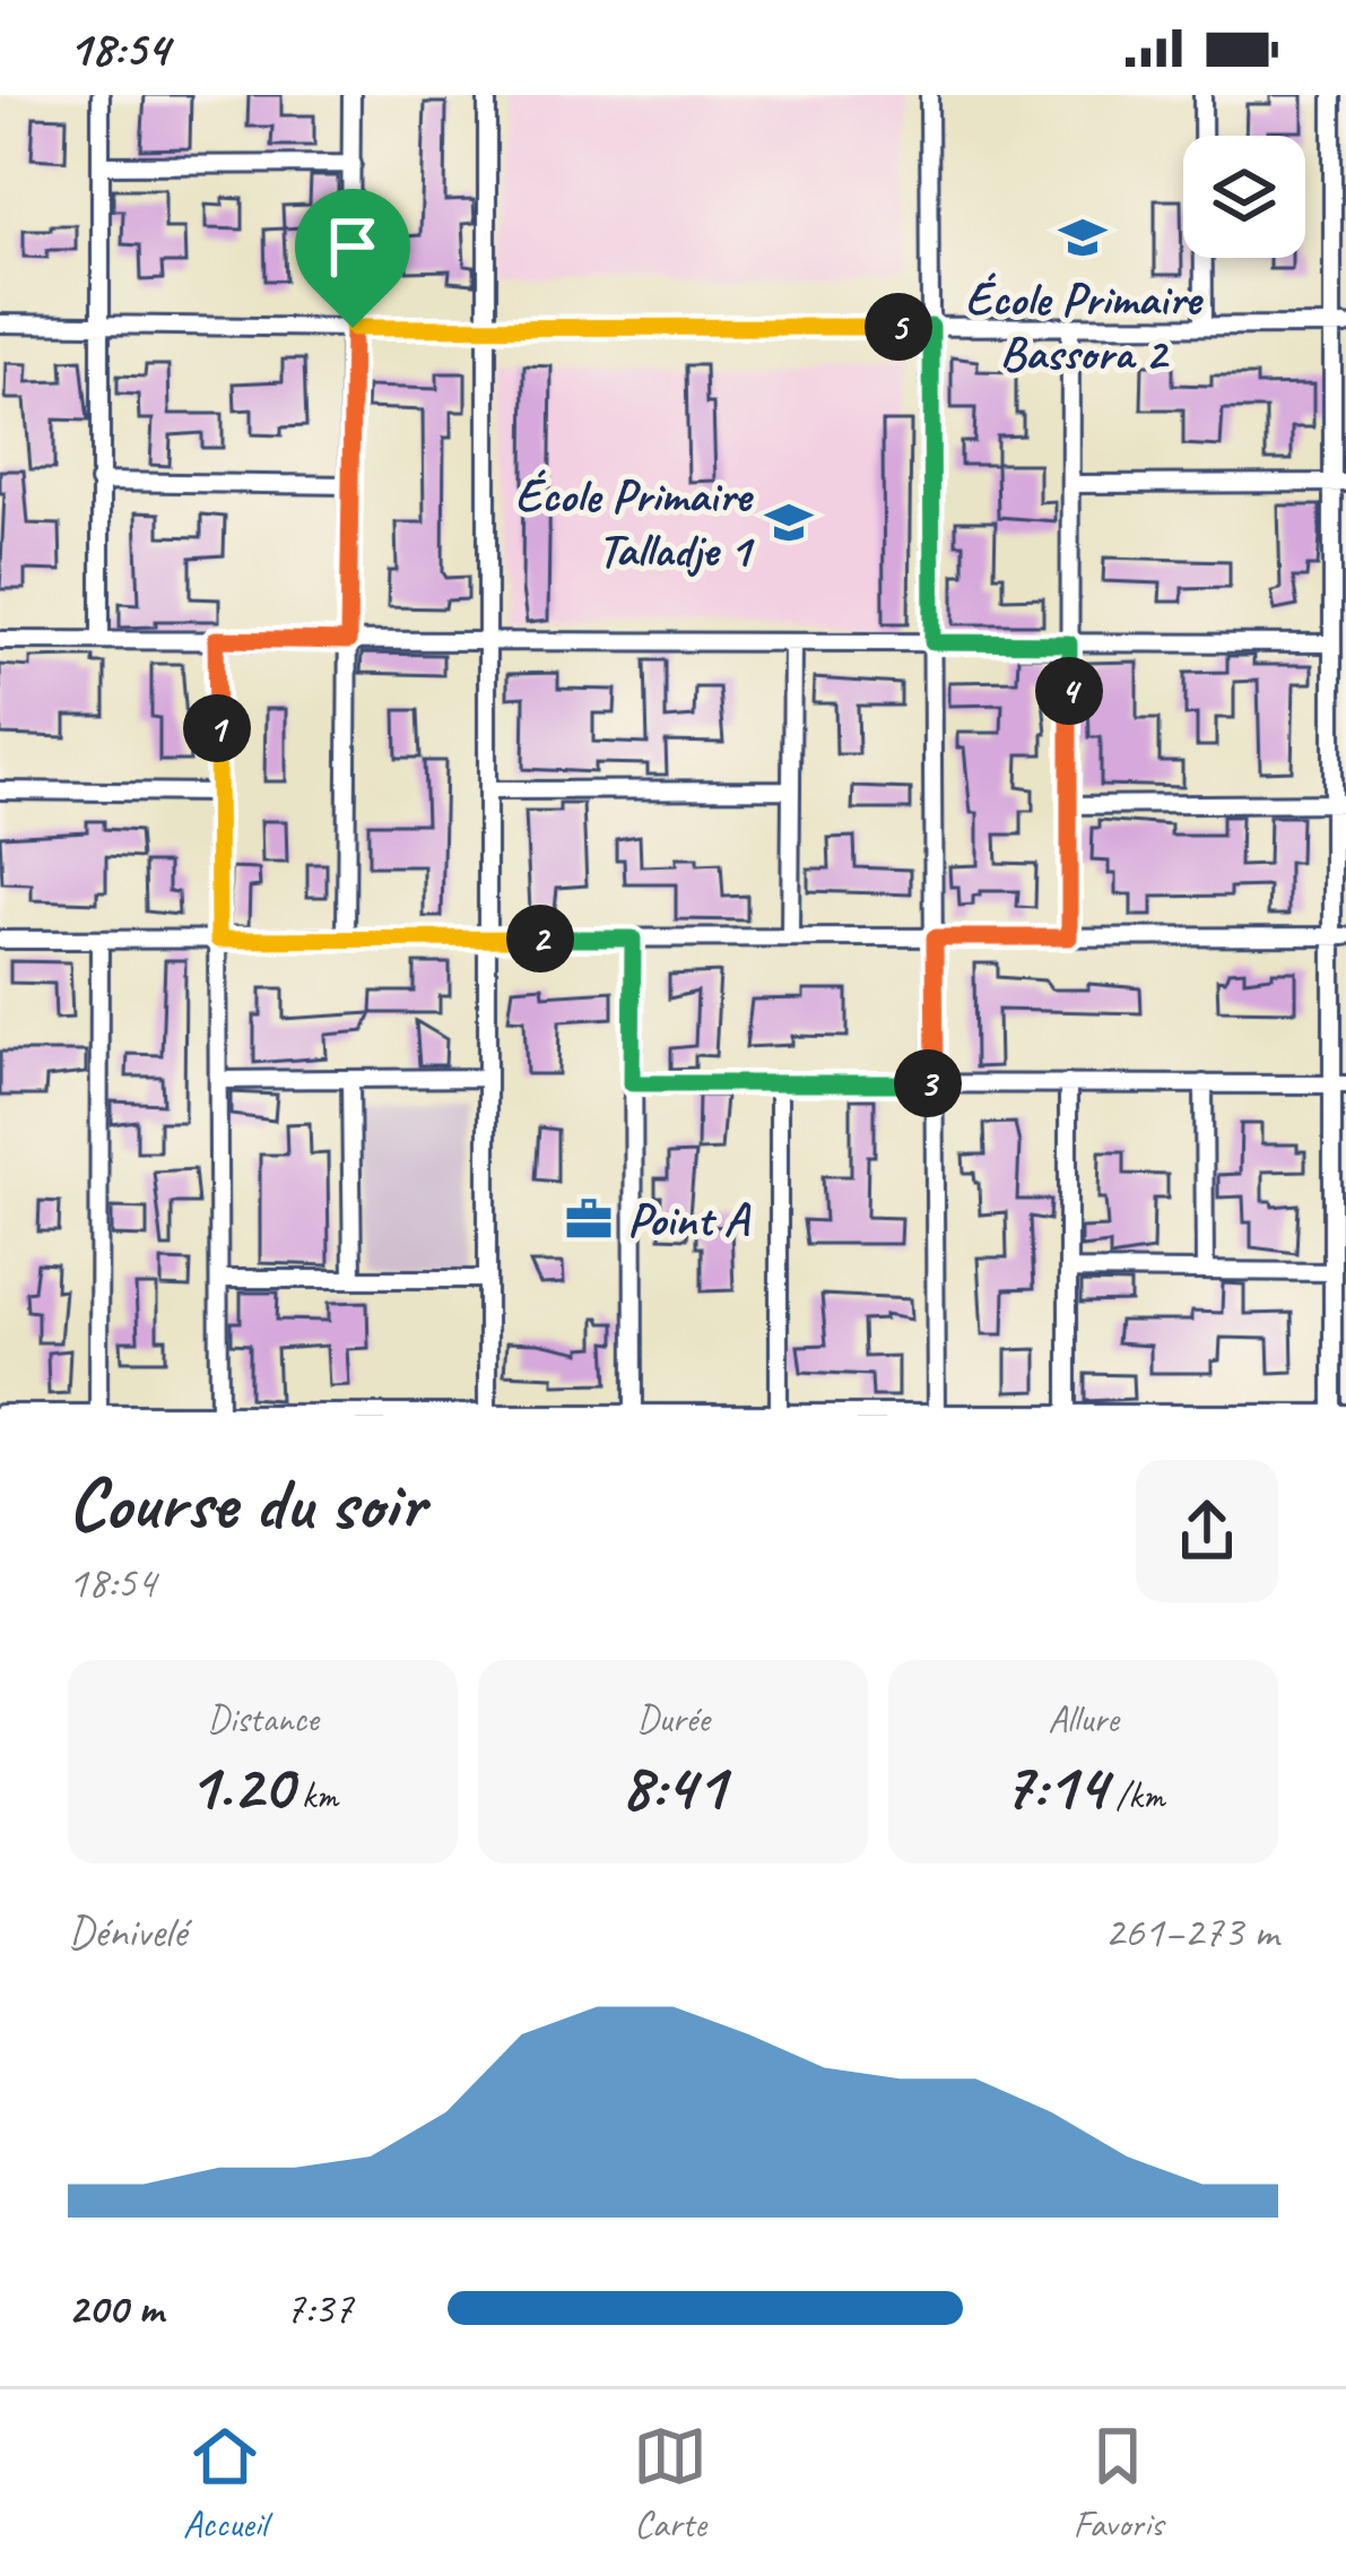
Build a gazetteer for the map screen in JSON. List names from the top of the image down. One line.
{"places":{"school or university":["École Primaire Bassora 2","École Primaire Talladje 1"],"office":["Point A"]},"page":{"status":"18:54","pins":["5","4","1","2","3"],"heading":["Course du soir","18:54"],"stats":[["Distance","1.20 km"],["Durée","8:41"],["Allure","7:14 /km"]],"chart":["Dénivelé","261–273 m"],"list":[{"name":"200 m","note":"7:37"}],"tabs":["Accueil","Carte","Favoris"]}}
